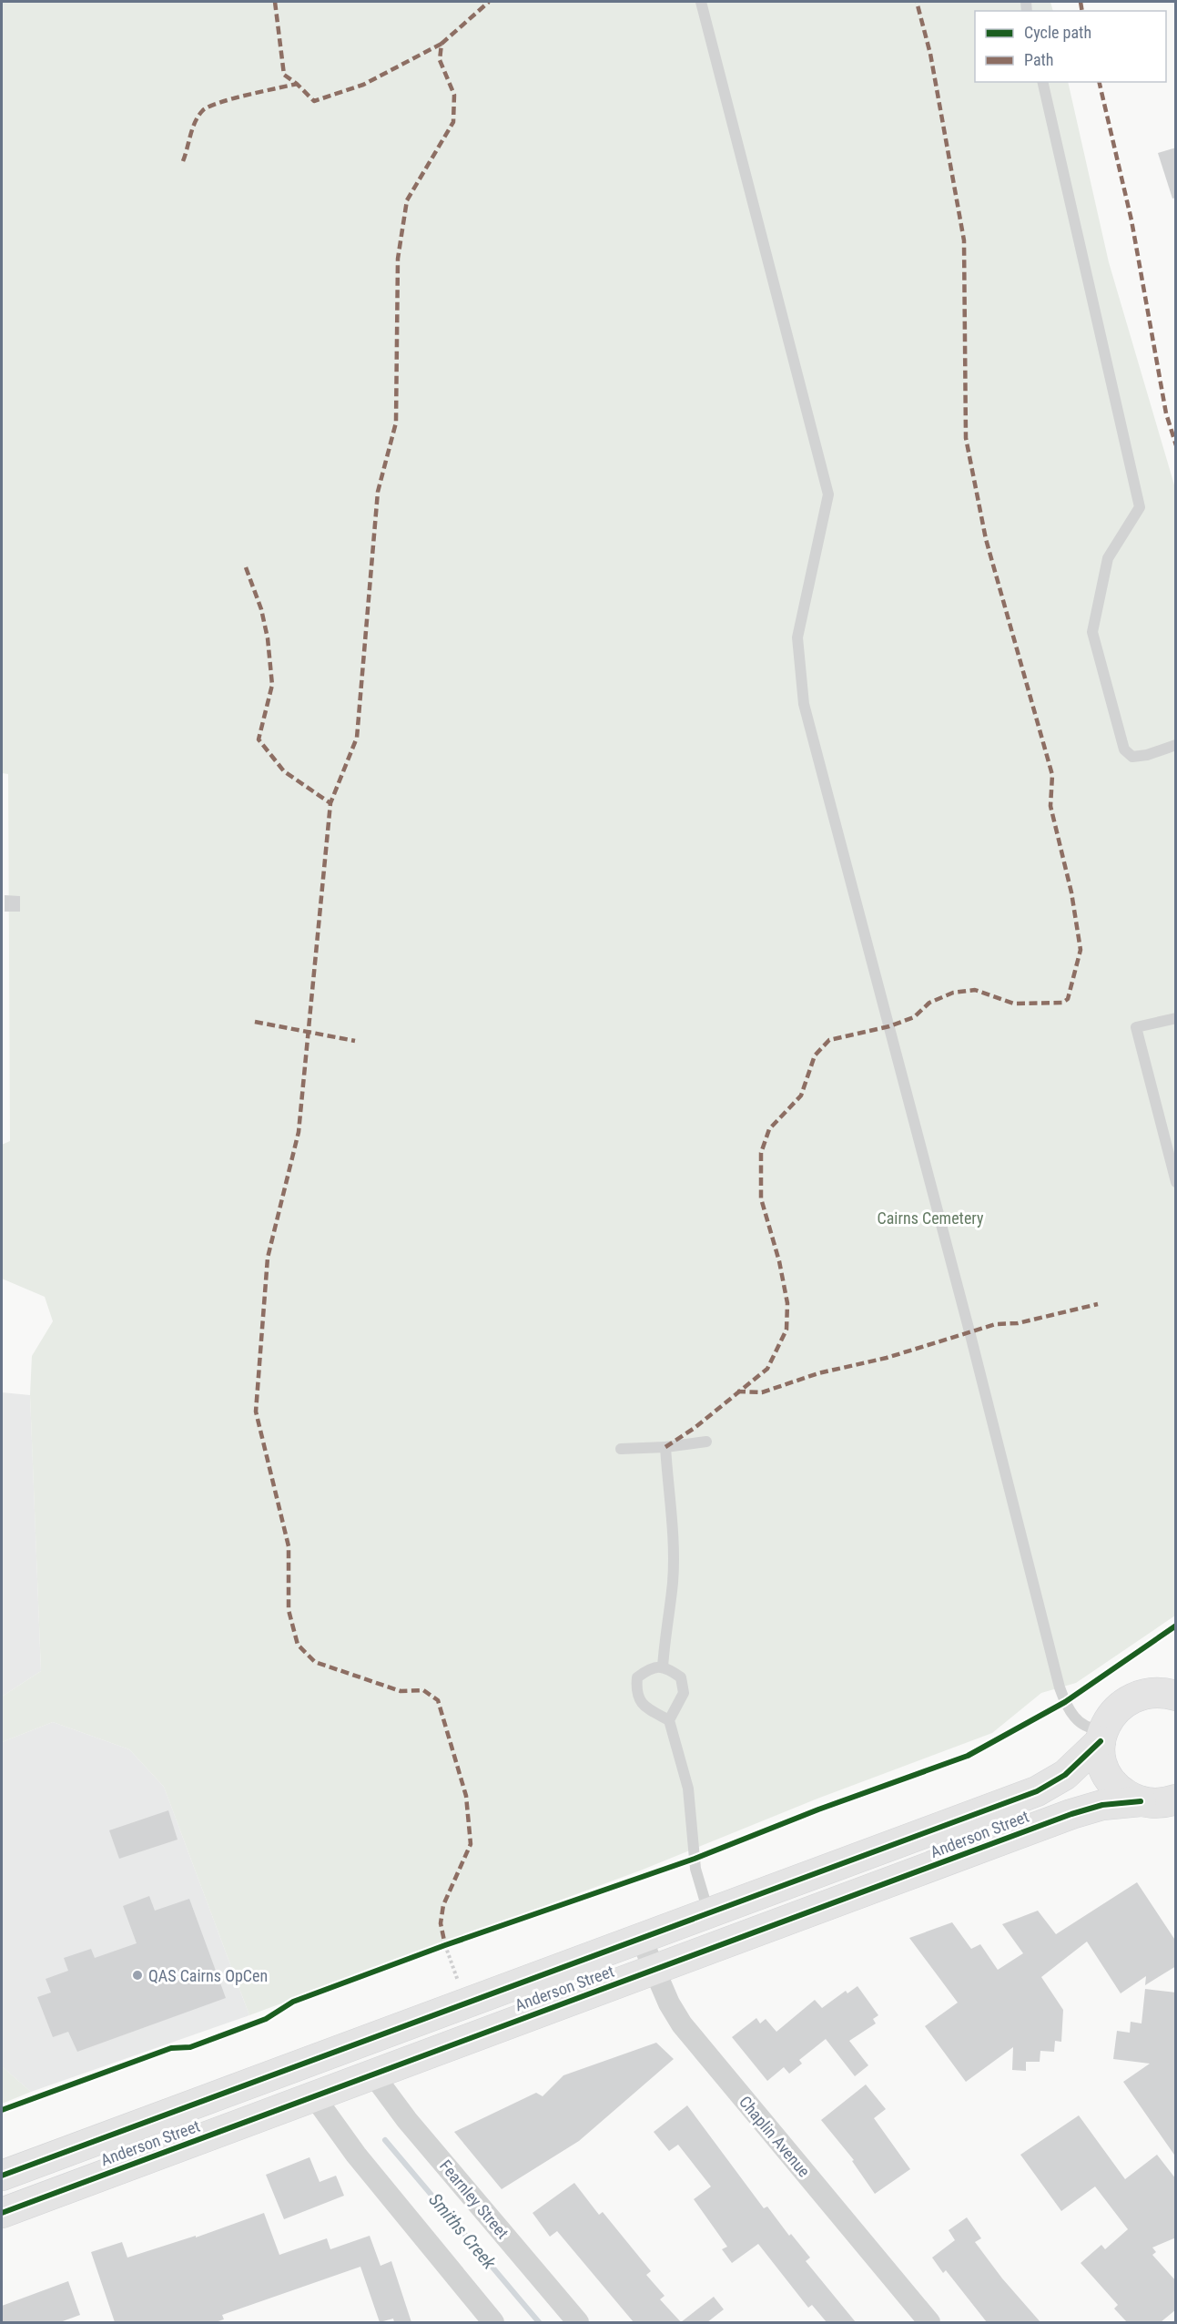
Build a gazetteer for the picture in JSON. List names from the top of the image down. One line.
{"streets":{"main road":["Anderson Street"],"street":["Chaplin Avenue","Fearnley Street"]},"crossings":[["Anderson Street","Chaplin Avenue"],["Anderson Street","Fearnley Street"]],"water":["Smiths Creek"],"parks":["Cairns Cemetery"],"places":["QAS Cairns OpCen"],"legend":["Cycle path","Path"]}
